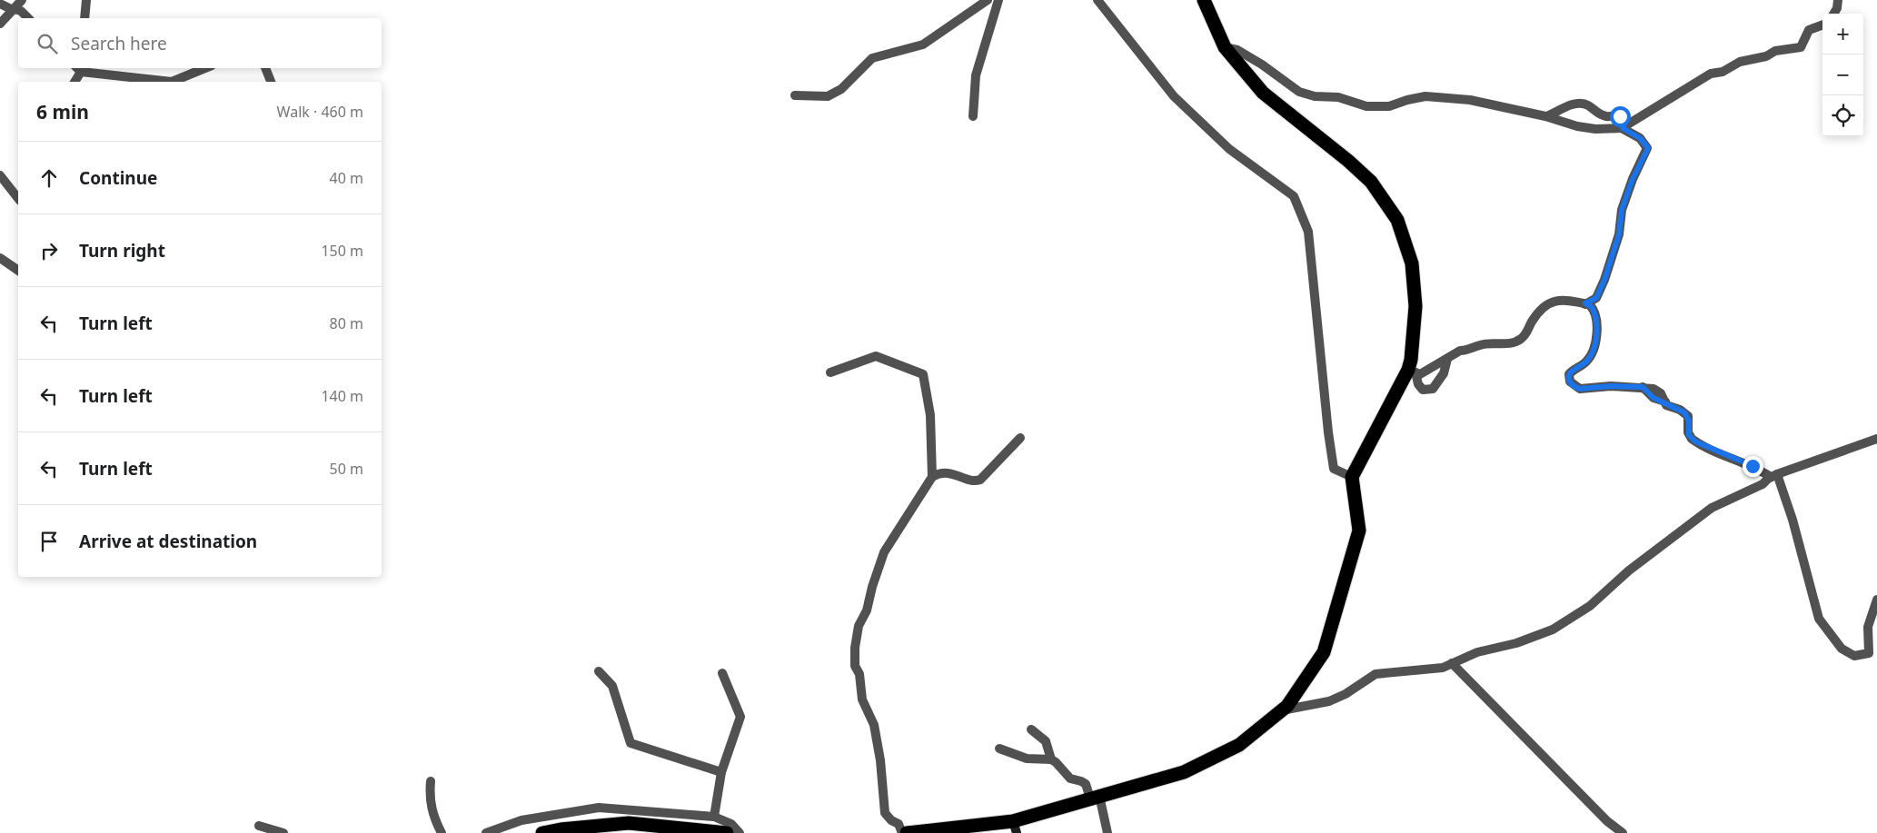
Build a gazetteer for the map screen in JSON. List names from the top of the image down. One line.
{"page":{"map_buttons":["+","−"],"search":"Search here","heading":["6 min","Walk · 460 m"],"list":[["Continue","40 m"],["Turn right","150 m"],["Turn left","80 m"],["Turn left","140 m"],["Turn left","50 m"],"Arrive at destination"]}}
